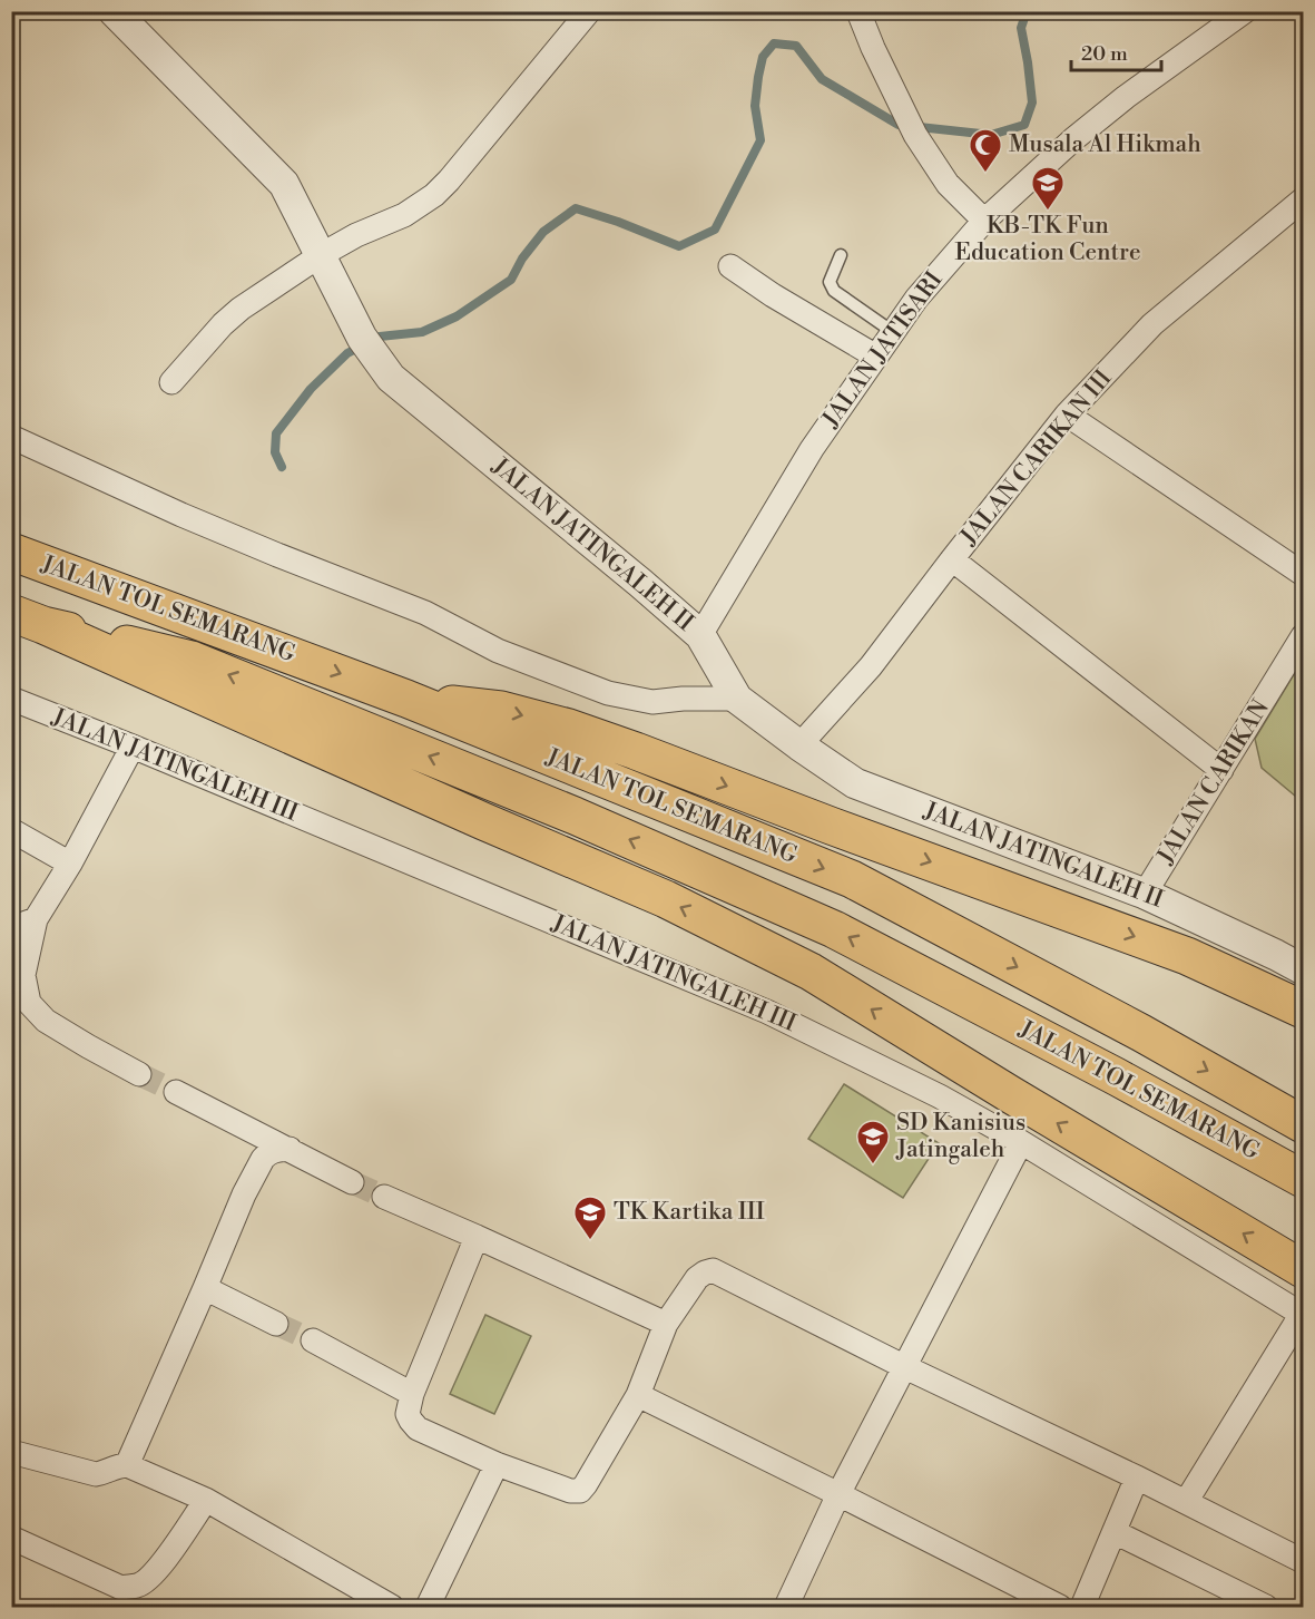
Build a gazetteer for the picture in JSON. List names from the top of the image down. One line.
{"streets":{"highway":["JALAN TOL SEMARANG"],"street":["JALAN JATISARI","JALAN CARIKAN III","JALAN JATINGALEH II","JALAN JATINGALEH III","JALAN CARIKAN"]},"crossings":[["JALAN JATISARI","JALAN JATINGALEH II"],["JALAN CARIKAN III","JALAN JATINGALEH II"],["JALAN JATINGALEH II","JALAN CARIKAN"]],"places":{"mosque":["Musala Al Hikmah"],"school or university":["KB-TK Fun Education Centre","SD Kanisius Jatingaleh","TK Kartika III"]},"scale_bar":"20 m"}
